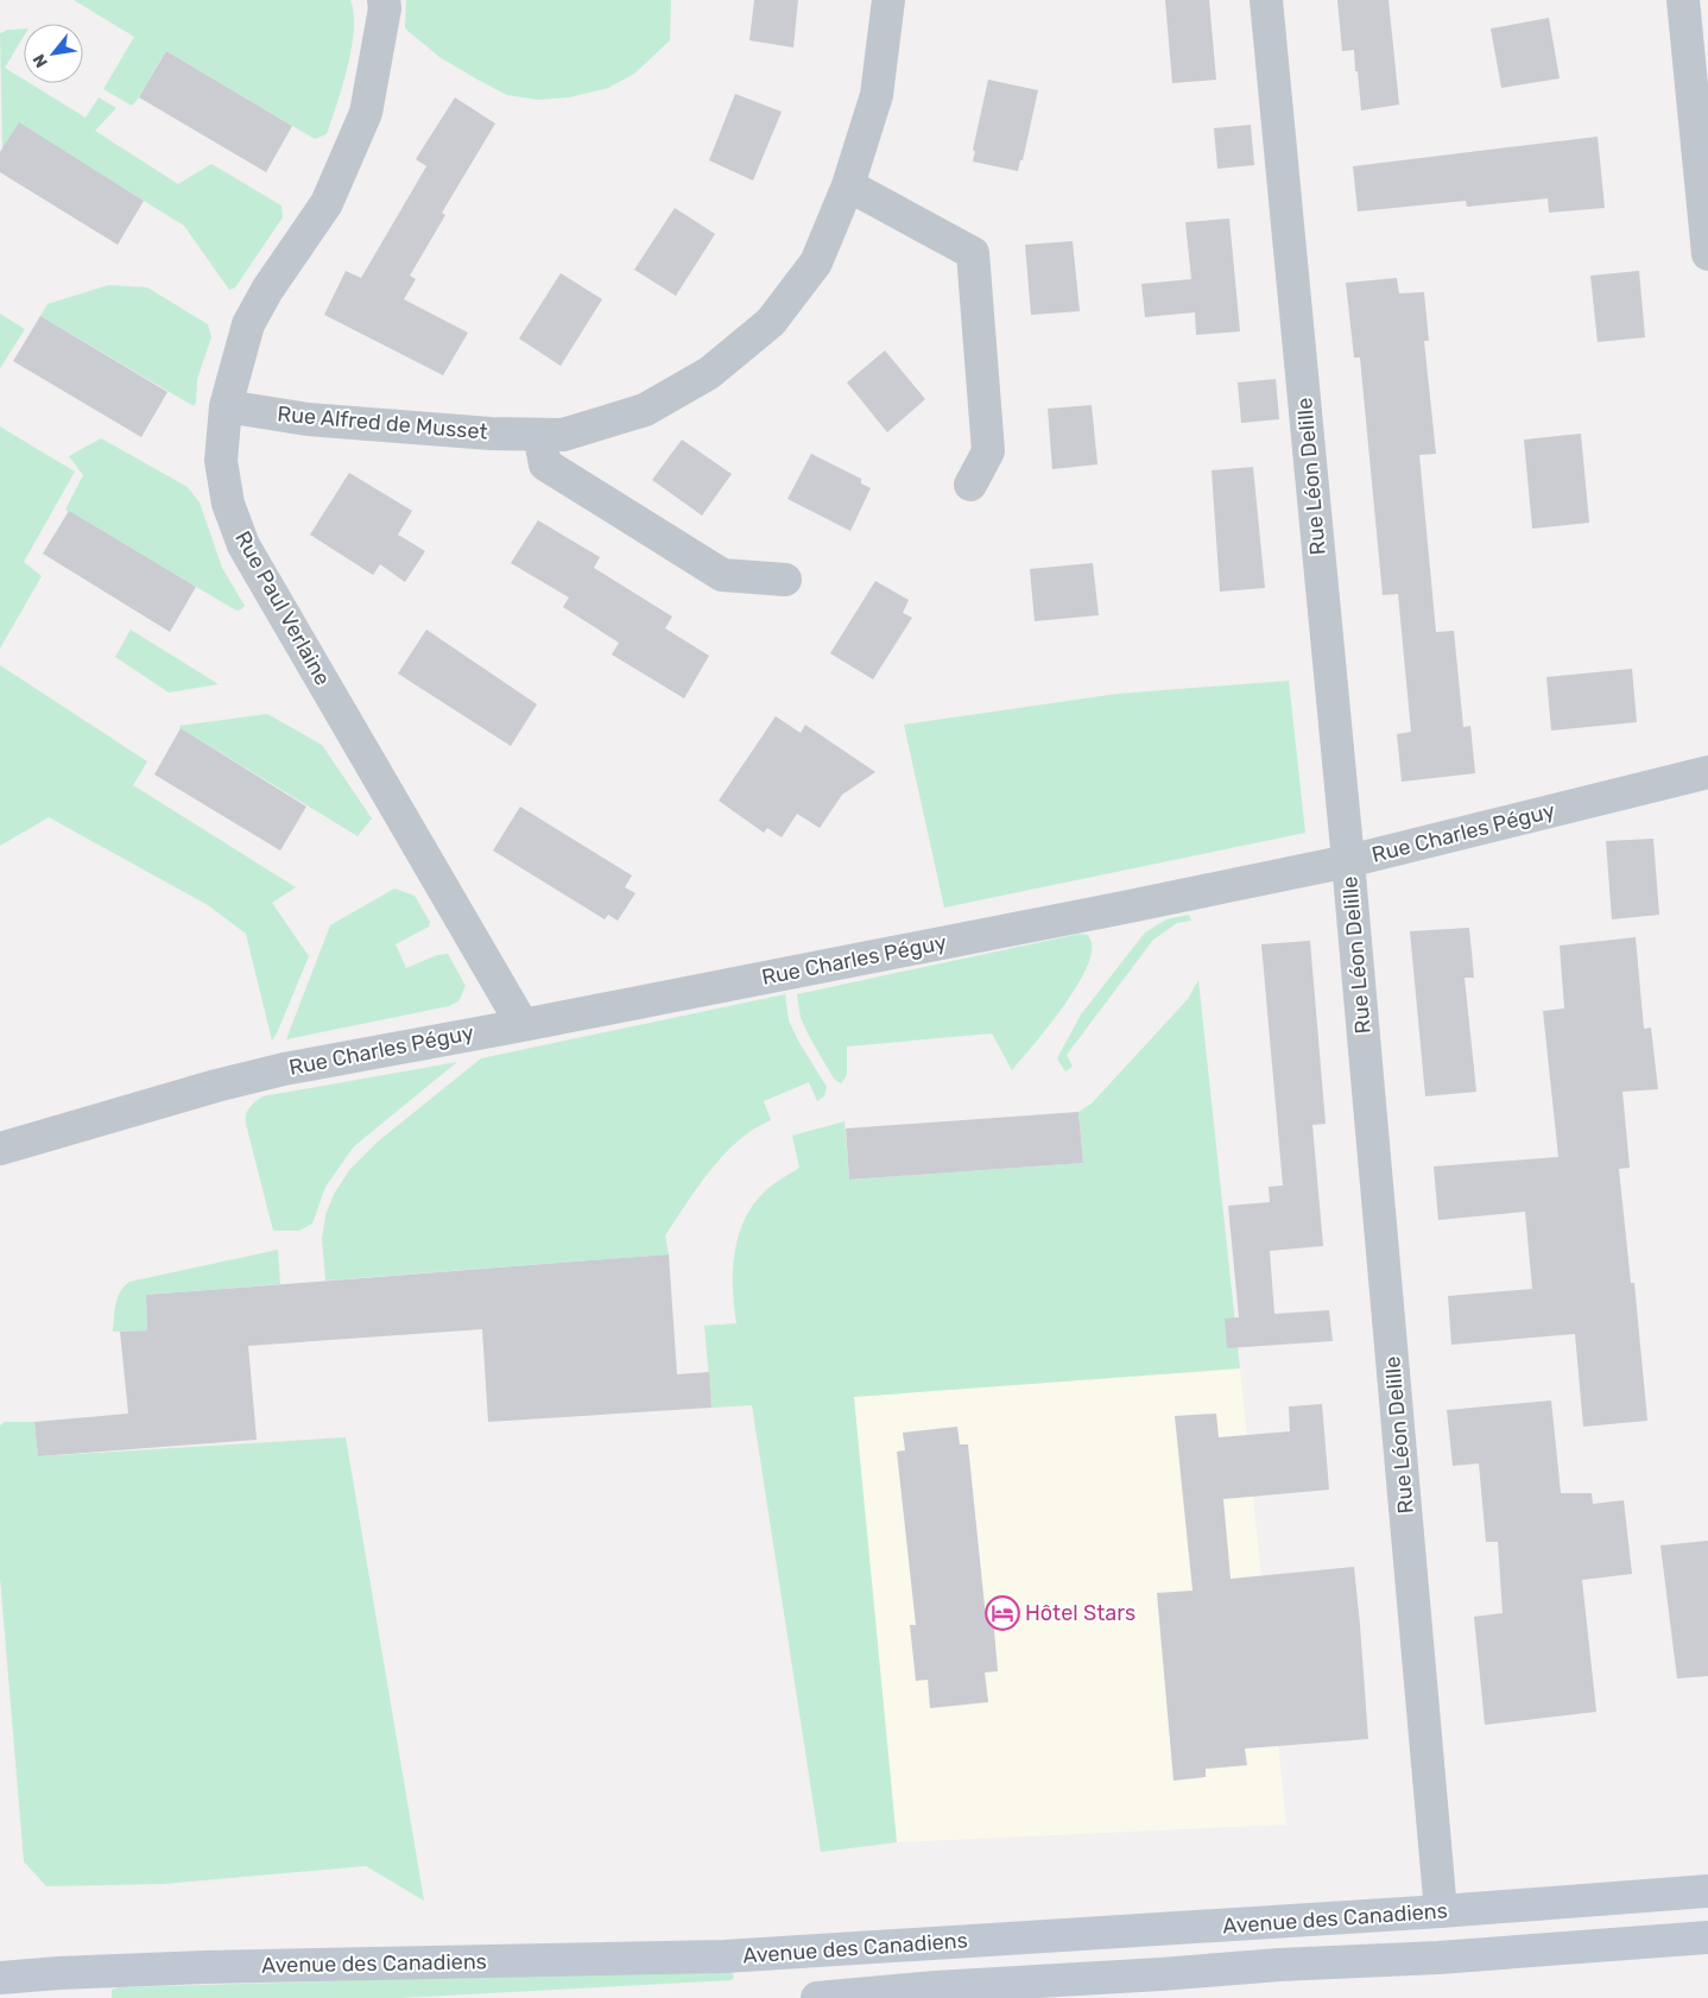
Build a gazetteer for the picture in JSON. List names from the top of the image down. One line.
{"streets":{"main road":["Avenue des Canadiens"],"street":["Rue Alfred de Musset","Rue Léon Delille","Rue Paul Verlaine","Rue Charles Péguy"]},"crossings":[["Rue Alfred de Musset","Rue Paul Verlaine"],["Rue Léon Delille","Rue Charles Péguy"],["Rue Léon Delille","Avenue des Canadiens"],["Rue Paul Verlaine","Rue Charles Péguy"]],"places":{"hotel":["Hôtel Stars"]},"north":"bottom left"}
